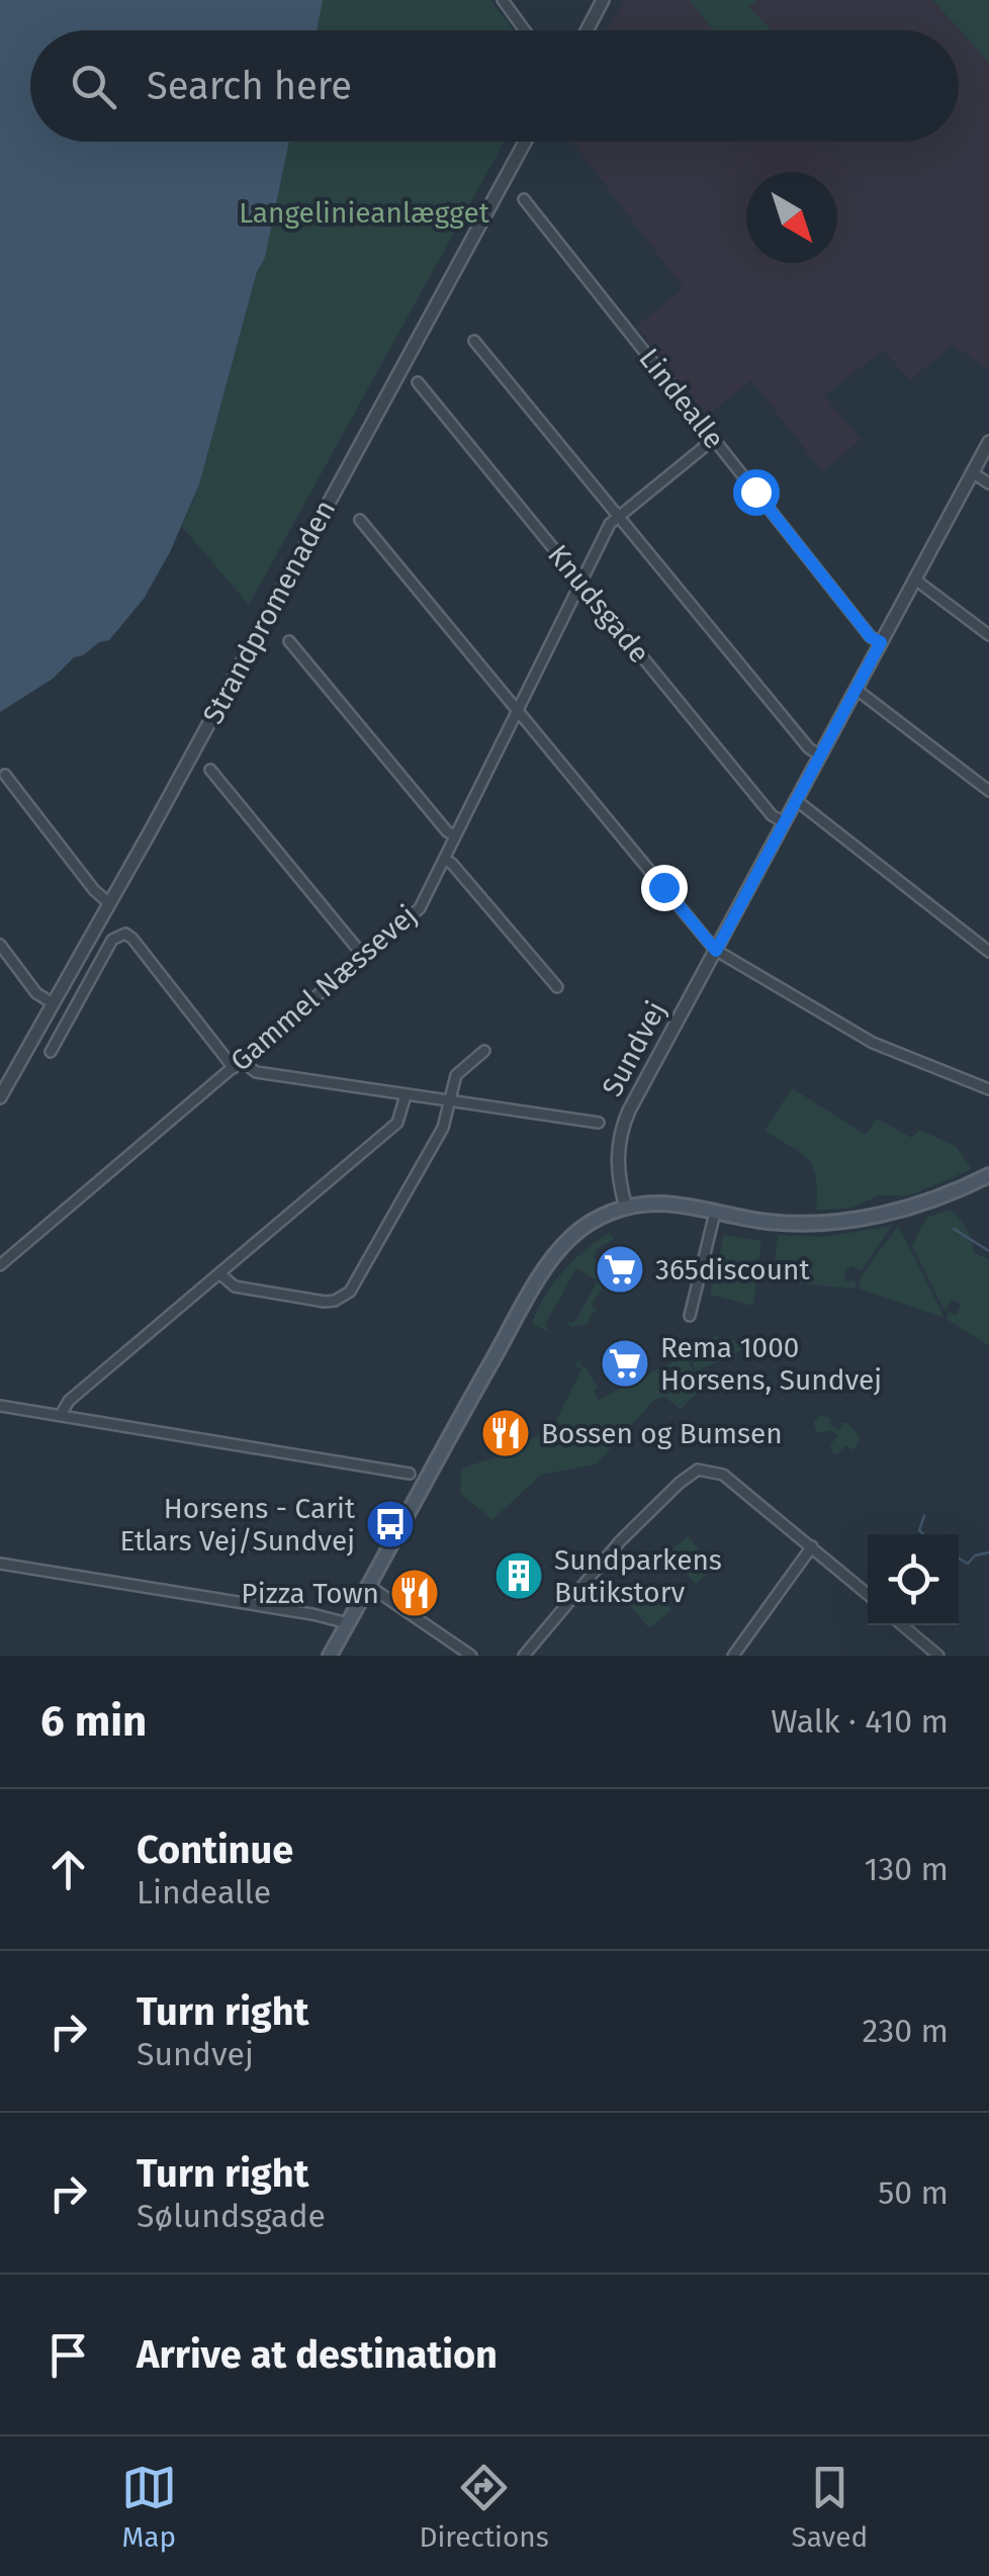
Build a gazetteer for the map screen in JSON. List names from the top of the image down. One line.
{"streets":{"street":["Lindealle","Knudsgade","Strandpromenaden","Gammel Næssevej","Sundvej"]},"crossings":[["Lindealle","Sundvej"],["Knudsgade","Gammel Næssevej"],["Knudsgade","Sundvej"]],"parks":["Langelinieanlægget"],"places":{"supermarket":["365discount","Rema 1000 Horsens, Sundvej"],"restaurant":["Bossen og Bumsen","Pizza Town"],"bus stop":["Horsens - Carit Etlars Vej/Sundvej"],"building":["Sundparkens Butikstorv"]},"north":"bottom right","page":{"search":"Search here","heading":["6 min","Walk · 410 m"],"list":[["Continue","Lindealle","130 m"],["Turn right","Sundvej","230 m"],["Turn right","Sølundsgade","50 m"],"Arrive at destination"],"nav":["Map","Directions","Saved"]}}
